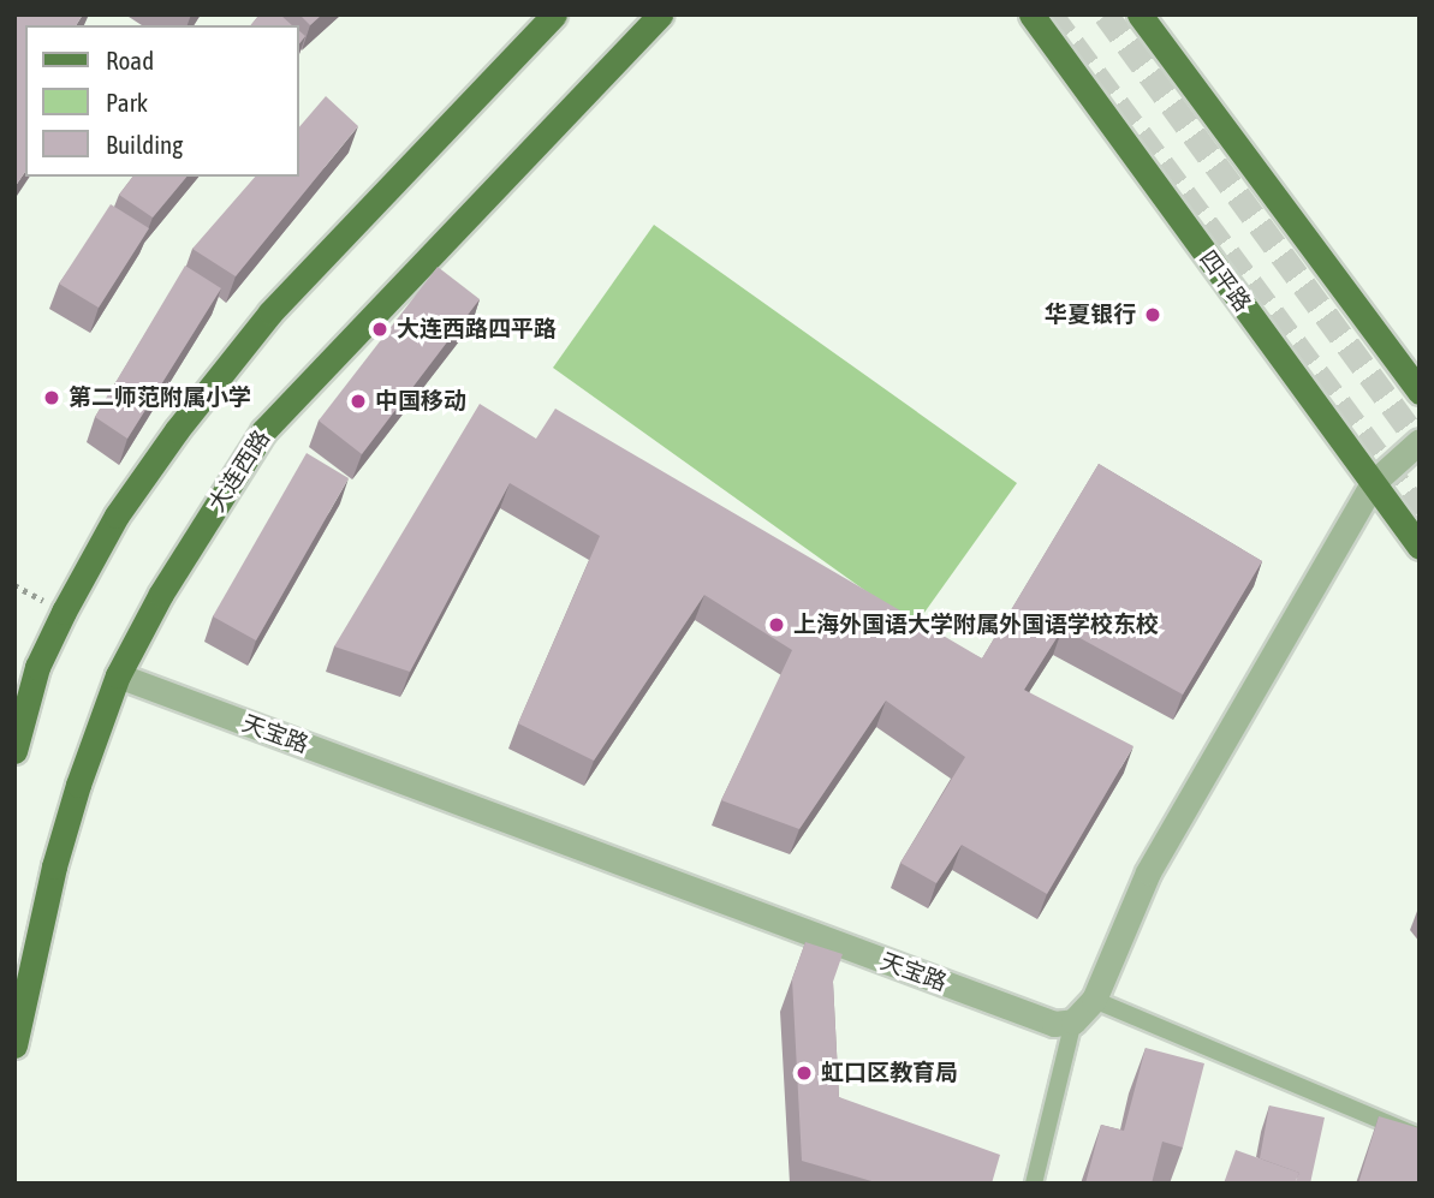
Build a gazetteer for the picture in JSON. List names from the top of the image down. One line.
{"streets":{"main road":["四平路","大连西路"],"street":["天宝路"]},"crossings":[["大连西路","天宝路"]],"places":["华夏银行","大连西路四平路","第二师范附属小学","中国移动","上海外国语大学附属外国语学校东校","虹口区教育局"],"legend":["Road","Park","Building"]}
